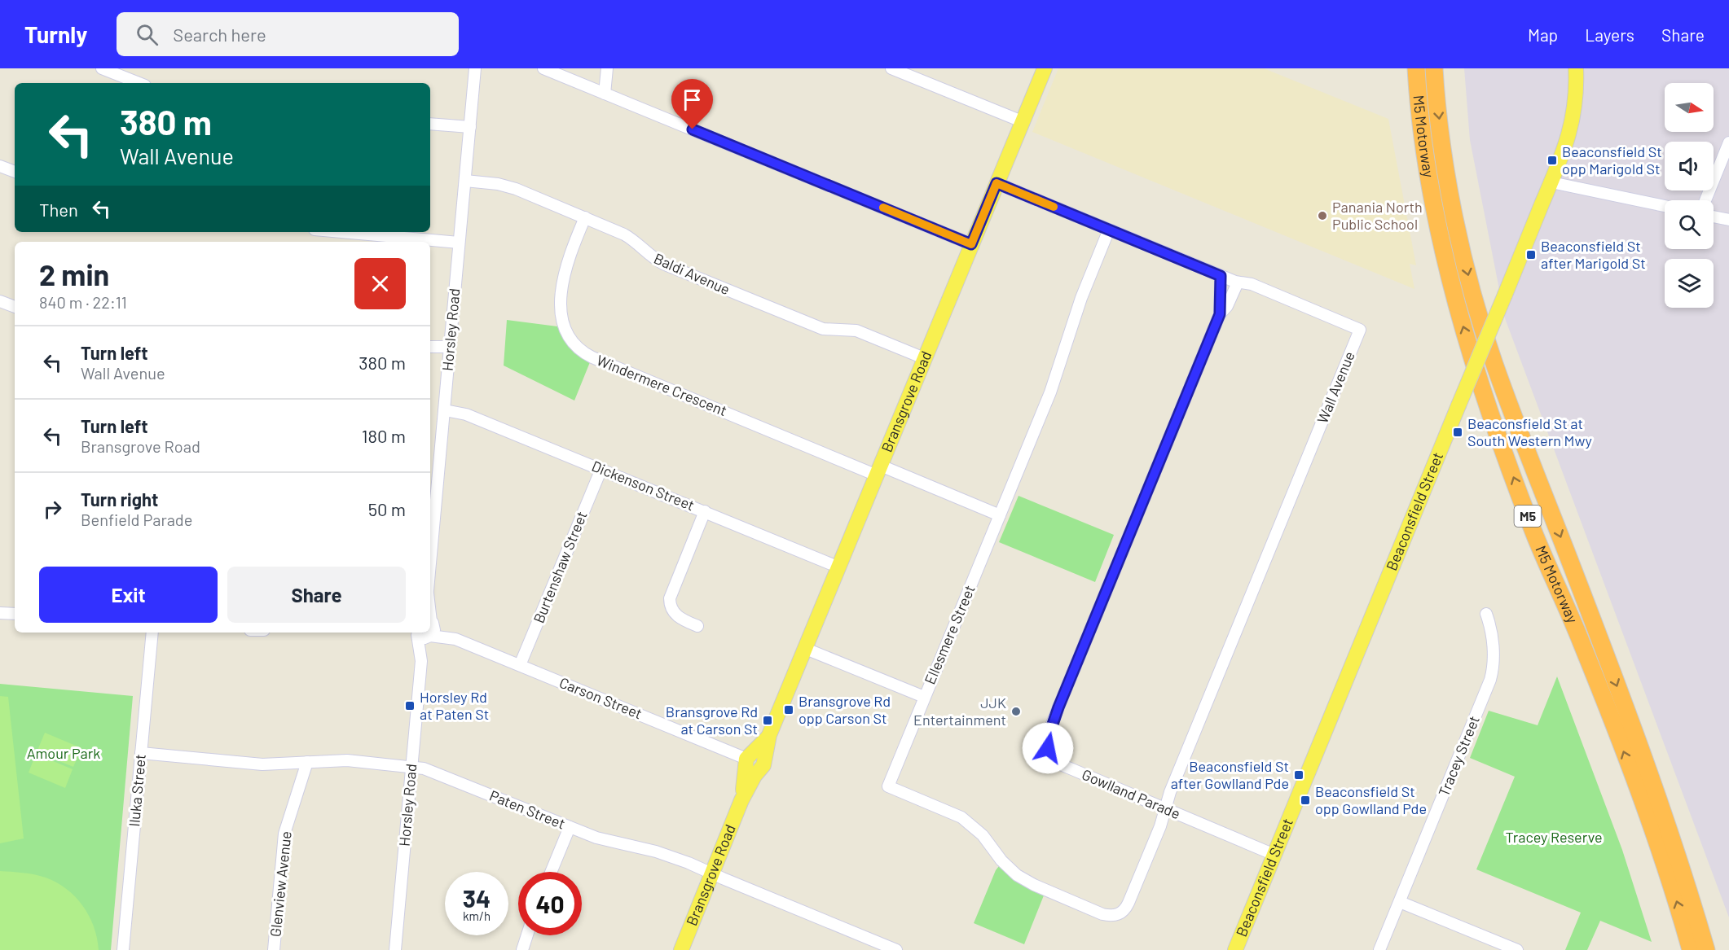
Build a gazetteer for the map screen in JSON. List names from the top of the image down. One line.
{"streets":{"highway":["M5 Motorway","M5"],"main road":["Bransgrove Road","Beaconsfield Street"],"street":["Baldi Avenue","Horsley Road","Windermere Crescent","Wall Avenue","Dickenson Street","Burtenshaw Street","Ellesmere Street","Carson Street","Tracey Street","Iluka Street","Gowlland Parade","Paten Street","Glenview Avenue"]},"crossings":[["Baldi Avenue","Horsley Road"],["Baldi Avenue","Windermere Crescent"],["Baldi Avenue","Bransgrove Road"],["Horsley Road","Dickenson Street"],["Horsley Road","Carson Street"],["Horsley Road","Paten Street"],["Windermere Crescent","Bransgrove Road"],["Windermere Crescent","Ellesmere Street"],["Wall Avenue","Bransgrove Road"],["Wall Avenue","Ellesmere Street"],["Wall Avenue","Gowlland Parade"],["Bransgrove Road","Dickenson Street"],["Bransgrove Road","Carson Street"],["Bransgrove Road","Paten Street"],["Dickenson Street","Burtenshaw Street"],["Beaconsfield Street","Gowlland Parade"],["Burtenshaw Street","Carson Street"],["Ellesmere Street","Gowlland Parade"],["Iluka Street","Paten Street"],["Paten Street","Glenview Avenue"]],"parks":["Amour Park","Tracey Reserve"],"places":{"transit":["Beaconsfield St opp Marigold St","Beaconsfield St after Marigold St","Beaconsfield St at South Western Mwy","Horsley Rd at Paten St","Bransgrove Rd opp Carson St","Bransgrove Rd at Carson St","Beaconsfield St after Gowlland Pde","Beaconsfield St opp Gowlland Pde"],"other":["Panania North Public School","JJK Entertainment"]},"north":"right","page":{"header":"Turnly","search":"Search here","nav":["Map","Layers","Share"],"turn":["380 m","Wall Avenue"],"then":"Then","heading":["2 min","840 m · 22:11"],"list":[{"name":"Turn left","note":"Wall Avenue","value":"380 m"},{"name":"Turn left","note":"Bransgrove Road","value":"180 m"},{"name":"Turn right","note":"Benfield Parade","value":"50 m"}],"buttons":["Exit","Share"],"speed":"34 km/h","limit":"40"}}
